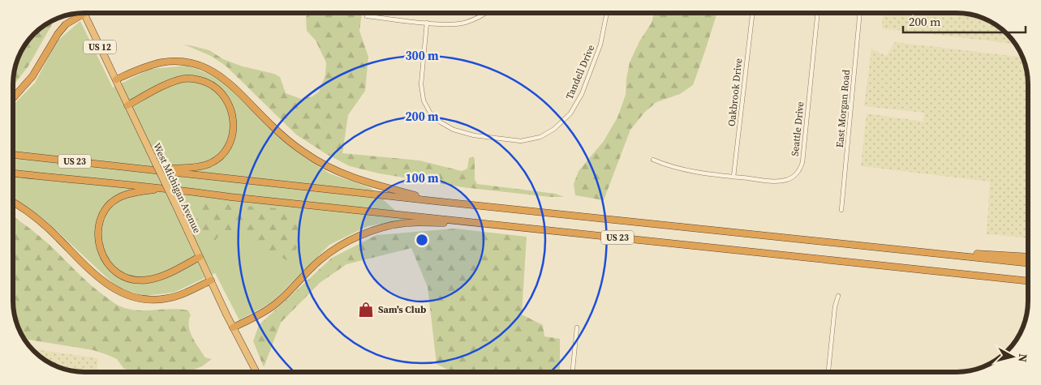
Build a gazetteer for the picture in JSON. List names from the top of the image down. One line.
{"streets":{"highway":["US 12","US 23","West Michigan Avenue"],"street":["Tandell Drive","Oakbrook Drive","East Morgan Road","Seattle Drive"]},"crossings":[["Oakbrook Drive","Seattle Drive"]],"places":{"shop":["Sam's Club"]},"scale_bar":"200 m","north":"right","rings":["300 m","200 m","100 m"]}
